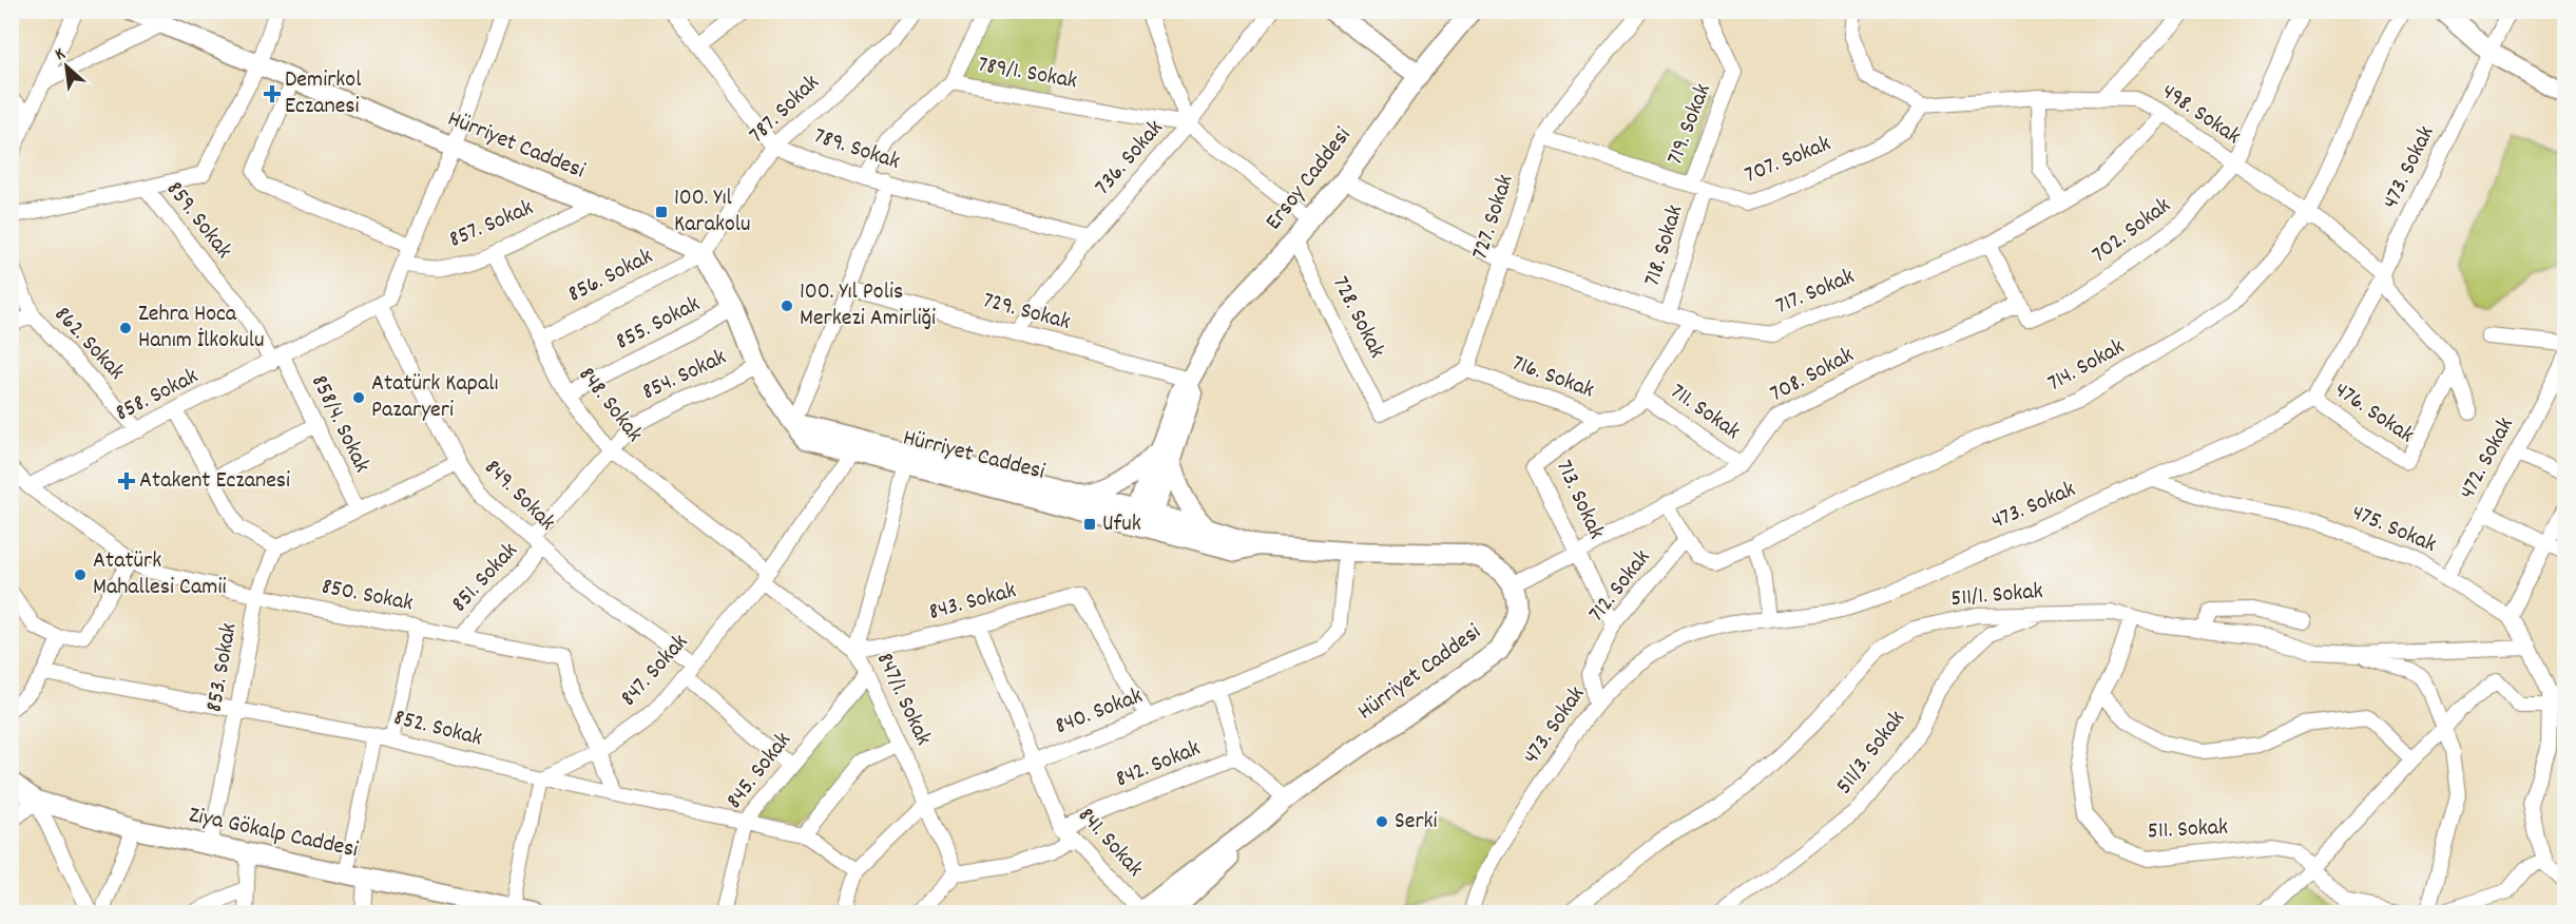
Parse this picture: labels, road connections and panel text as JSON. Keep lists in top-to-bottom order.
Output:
{
  "streets": {
    "main road": ["Hürriyet Caddesi", "Ersoy Caddesi", "Ziya Gökalp Caddesi"],
    "street": [
      "789/1. Sokak",
      "787. Sokak",
      "498. Sokak",
      "719. Sokak",
      "789. Sokak",
      "736. Sokak",
      "707. Sokak",
      "473. Sokak",
      "727. Sokak",
      "859. Sokak",
      "857. Sokak",
      "702. Sokak",
      "718. Sokak",
      "856. Sokak",
      "717. Sokak",
      "729. Sokak",
      "728. Sokak",
      "855. Sokak",
      "862. Sokak",
      "714. Sokak",
      "854. Sokak",
      "708. Sokak",
      "716. Sokak",
      "858. Sokak",
      "848. Sokak",
      "711. Sokak",
      "476. Sokak",
      "858/4. Sokak",
      "472. Sokak",
      "849. Sokak",
      "713. Sokak",
      "475. Sokak",
      "851. Sokak",
      "712. Sokak",
      "850. Sokak",
      "511/1. Sokak",
      "843. Sokak",
      "853. Sokak",
      "847. Sokak",
      "847/1. Sokak",
      "840. Sokak",
      "852. Sokak",
      "511/3. Sokak",
      "842. Sokak",
      "845. Sokak",
      "511. Sokak",
      "841. Sokak"
    ]
  },
  "crossings": [
    ["789/1. Sokak", "789. Sokak"],
    ["789/1. Sokak", "736. Sokak"],
    ["787. Sokak", "Hürriyet Caddesi"],
    ["787. Sokak", "789. Sokak"],
    ["787. Sokak", "856. Sokak"],
    ["498. Sokak", "707. Sokak"],
    ["498. Sokak", "473. Sokak"],
    ["498. Sokak", "702. Sokak"],
    ["498. Sokak", "717. Sokak"],
    ["498. Sokak", "714. Sokak"],
    ["498. Sokak", "476. Sokak"],
    ["719. Sokak", "707. Sokak"],
    ["719. Sokak", "718. Sokak"],
    ["Hürriyet Caddesi", "Ersoy Caddesi"],
    ["Hürriyet Caddesi", "857. Sokak"],
    ["Hürriyet Caddesi", "856. Sokak"],
    ["Hürriyet Caddesi", "855. Sokak"],
    ["Hürriyet Caddesi", "854. Sokak"],
    ["Hürriyet Caddesi", "708. Sokak"],
    ["Hürriyet Caddesi", "847. Sokak"],
    ["Hürriyet Caddesi", "847/1. Sokak"],
    ["Hürriyet Caddesi", "840. Sokak"],
    ["789. Sokak", "736. Sokak"],
    ["736. Sokak", "729. Sokak"],
    ["707. Sokak", "727. Sokak"],
    ["707. Sokak", "718. Sokak"],
    ["473. Sokak", "476. Sokak"],
    ["473. Sokak", "475. Sokak"],
    ["473. Sokak", "712. Sokak"],
    ["Ersoy Caddesi", "717. Sokak"],
    ["Ersoy Caddesi", "729. Sokak"],
    ["Ersoy Caddesi", "728. Sokak"],
    ["727. Sokak", "717. Sokak"],
    ["727. Sokak", "728. Sokak"],
    ["727. Sokak", "716. Sokak"],
    ["859. Sokak", "858. Sokak"],
    ["859. Sokak", "858/4. Sokak"],
    ["857. Sokak", "858. Sokak"],
    ["857. Sokak", "848. Sokak"],
    ["702. Sokak", "708. Sokak"],
    ["718. Sokak", "717. Sokak"],
    ["856. Sokak", "848. Sokak"],
    ["717. Sokak", "716. Sokak"],
    ["728. Sokak", "716. Sokak"],
    ["855. Sokak", "848. Sokak"],
    ["862. Sokak", "858. Sokak"],
    ["714. Sokak", "708. Sokak"],
    ["714. Sokak", "712. Sokak"],
    ["854. Sokak", "848. Sokak"],
    ["854. Sokak", "849. Sokak"],
    ["854. Sokak", "851. Sokak"],
    ["708. Sokak", "711. Sokak"],
    ["708. Sokak", "713. Sokak"],
    ["716. Sokak", "711. Sokak"],
    ["716. Sokak", "713. Sokak"],
    ["858. Sokak", "858/4. Sokak"],
    ["858. Sokak", "849. Sokak"],
    ["848. Sokak", "847. Sokak"],
    ["472. Sokak", "475. Sokak"],
    ["849. Sokak", "851. Sokak"],
    ["849. Sokak", "847. Sokak"],
    ["849. Sokak", "845. Sokak"],
    ["713. Sokak", "712. Sokak"],
    ["475. Sokak", "511/1. Sokak"],
    ["851. Sokak", "850. Sokak"],
    ["850. Sokak", "853. Sokak"],
    ["850. Sokak", "847. Sokak"],
    ["850. Sokak", "852. Sokak"],
    ["511/1. Sokak", "511/3. Sokak"],
    ["511/1. Sokak", "511. Sokak"],
    ["843. Sokak", "847/1. Sokak"],
    ["843. Sokak", "840. Sokak"],
    ["843. Sokak", "841. Sokak"],
    ["853. Sokak", "852. Sokak"],
    ["853. Sokak", "Ziya Gökalp Caddesi"],
    ["847. Sokak", "852. Sokak"],
    ["847/1. Sokak", "840. Sokak"],
    ["847/1. Sokak", "845. Sokak"],
    ["840. Sokak", "852. Sokak"],
    ["840. Sokak", "841. Sokak"],
    ["852. Sokak", "845. Sokak"],
    ["842. Sokak", "841. Sokak"]
  ],
  "places": {
    "health": ["Demirkol Eczanesi", "Atakent Eczanesi"],
    "transit": ["100. Yıl Karakolu", "Ufuk"],
    "other": [
      "100. Yıl Polis Merkezi Amirliği",
      "Zehra Hoca Hanım İlkokulu",
      "Atatürk Kapalı Pazaryeri",
      "Atatürk Mahallesi Camii",
      "Serki"
    ]
  },
  "north": "top left"
}
